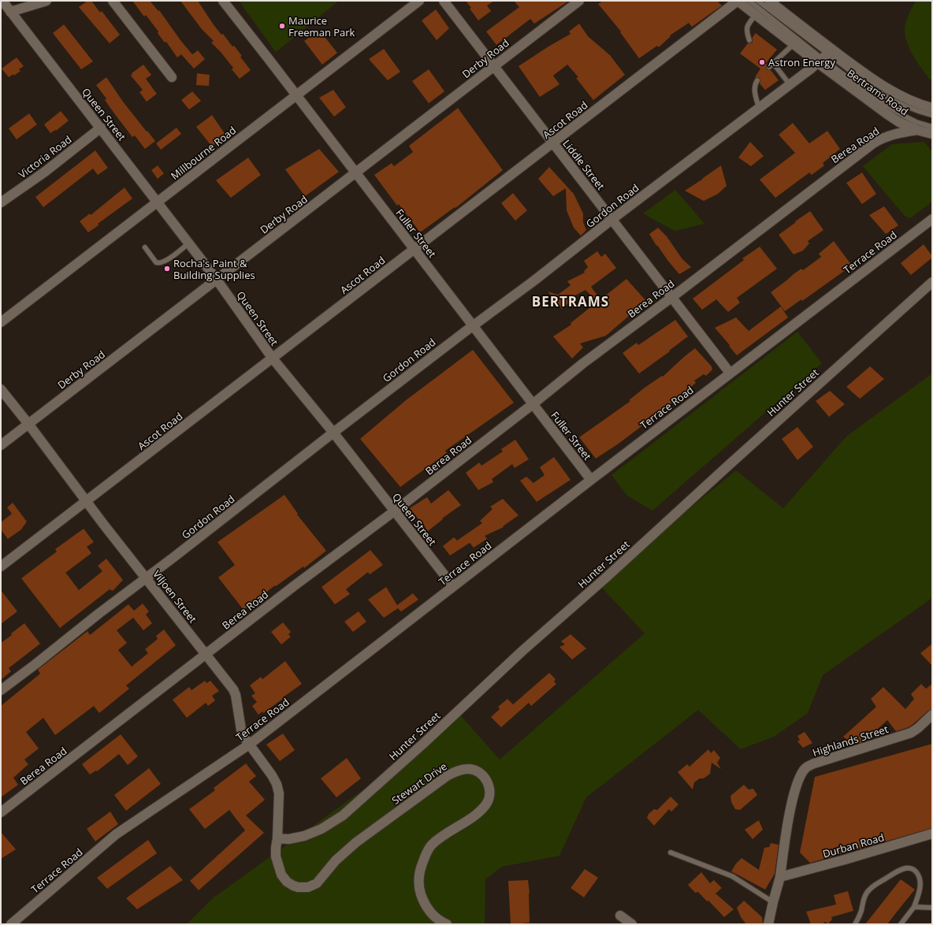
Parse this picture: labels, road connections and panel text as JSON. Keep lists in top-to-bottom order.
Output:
{
  "streets": {
    "street": [
      "Derby Road",
      "Bertrams Road",
      "Queen Street",
      "Ascot Road",
      "Berea Road",
      "Millbourne Road",
      "Victoria Road",
      "Liddle Street",
      "Gordon Road",
      "Fuller Street",
      "Terrace Road",
      "Hunter Street",
      "Viljoen Street",
      "Highlands Street",
      "Stewart Drive",
      "Durban Road"
    ]
  },
  "crossings": [
    ["Derby Road", "Queen Street"],
    ["Derby Road", "Liddle Street"],
    ["Derby Road", "Fuller Street"],
    ["Derby Road", "Viljoen Street"],
    ["Bertrams Road", "Ascot Road"],
    ["Bertrams Road", "Berea Road"],
    ["Bertrams Road", "Gordon Road"],
    ["Queen Street", "Ascot Road"],
    ["Queen Street", "Berea Road"],
    ["Queen Street", "Millbourne Road"],
    ["Queen Street", "Victoria Road"],
    ["Queen Street", "Gordon Road"],
    ["Queen Street", "Terrace Road"],
    ["Ascot Road", "Liddle Street"],
    ["Ascot Road", "Fuller Street"],
    ["Ascot Road", "Viljoen Street"],
    ["Berea Road", "Liddle Street"],
    ["Berea Road", "Fuller Street"],
    ["Berea Road", "Viljoen Street"],
    ["Millbourne Road", "Fuller Street"],
    ["Liddle Street", "Gordon Road"],
    ["Liddle Street", "Terrace Road"],
    ["Gordon Road", "Fuller Street"],
    ["Gordon Road", "Viljoen Street"],
    ["Fuller Street", "Terrace Road"],
    ["Terrace Road", "Viljoen Street"],
    ["Hunter Street", "Viljoen Street"],
    ["Hunter Street", "Stewart Drive"],
    ["Viljoen Street", "Stewart Drive"],
    ["Highlands Street", "Durban Road"]
  ],
  "districts": ["BERTRAMS"],
  "places": ["Maurice Freeman Park", "Astron Energy", "Rocha's Paint & Building Supplies"]
}
